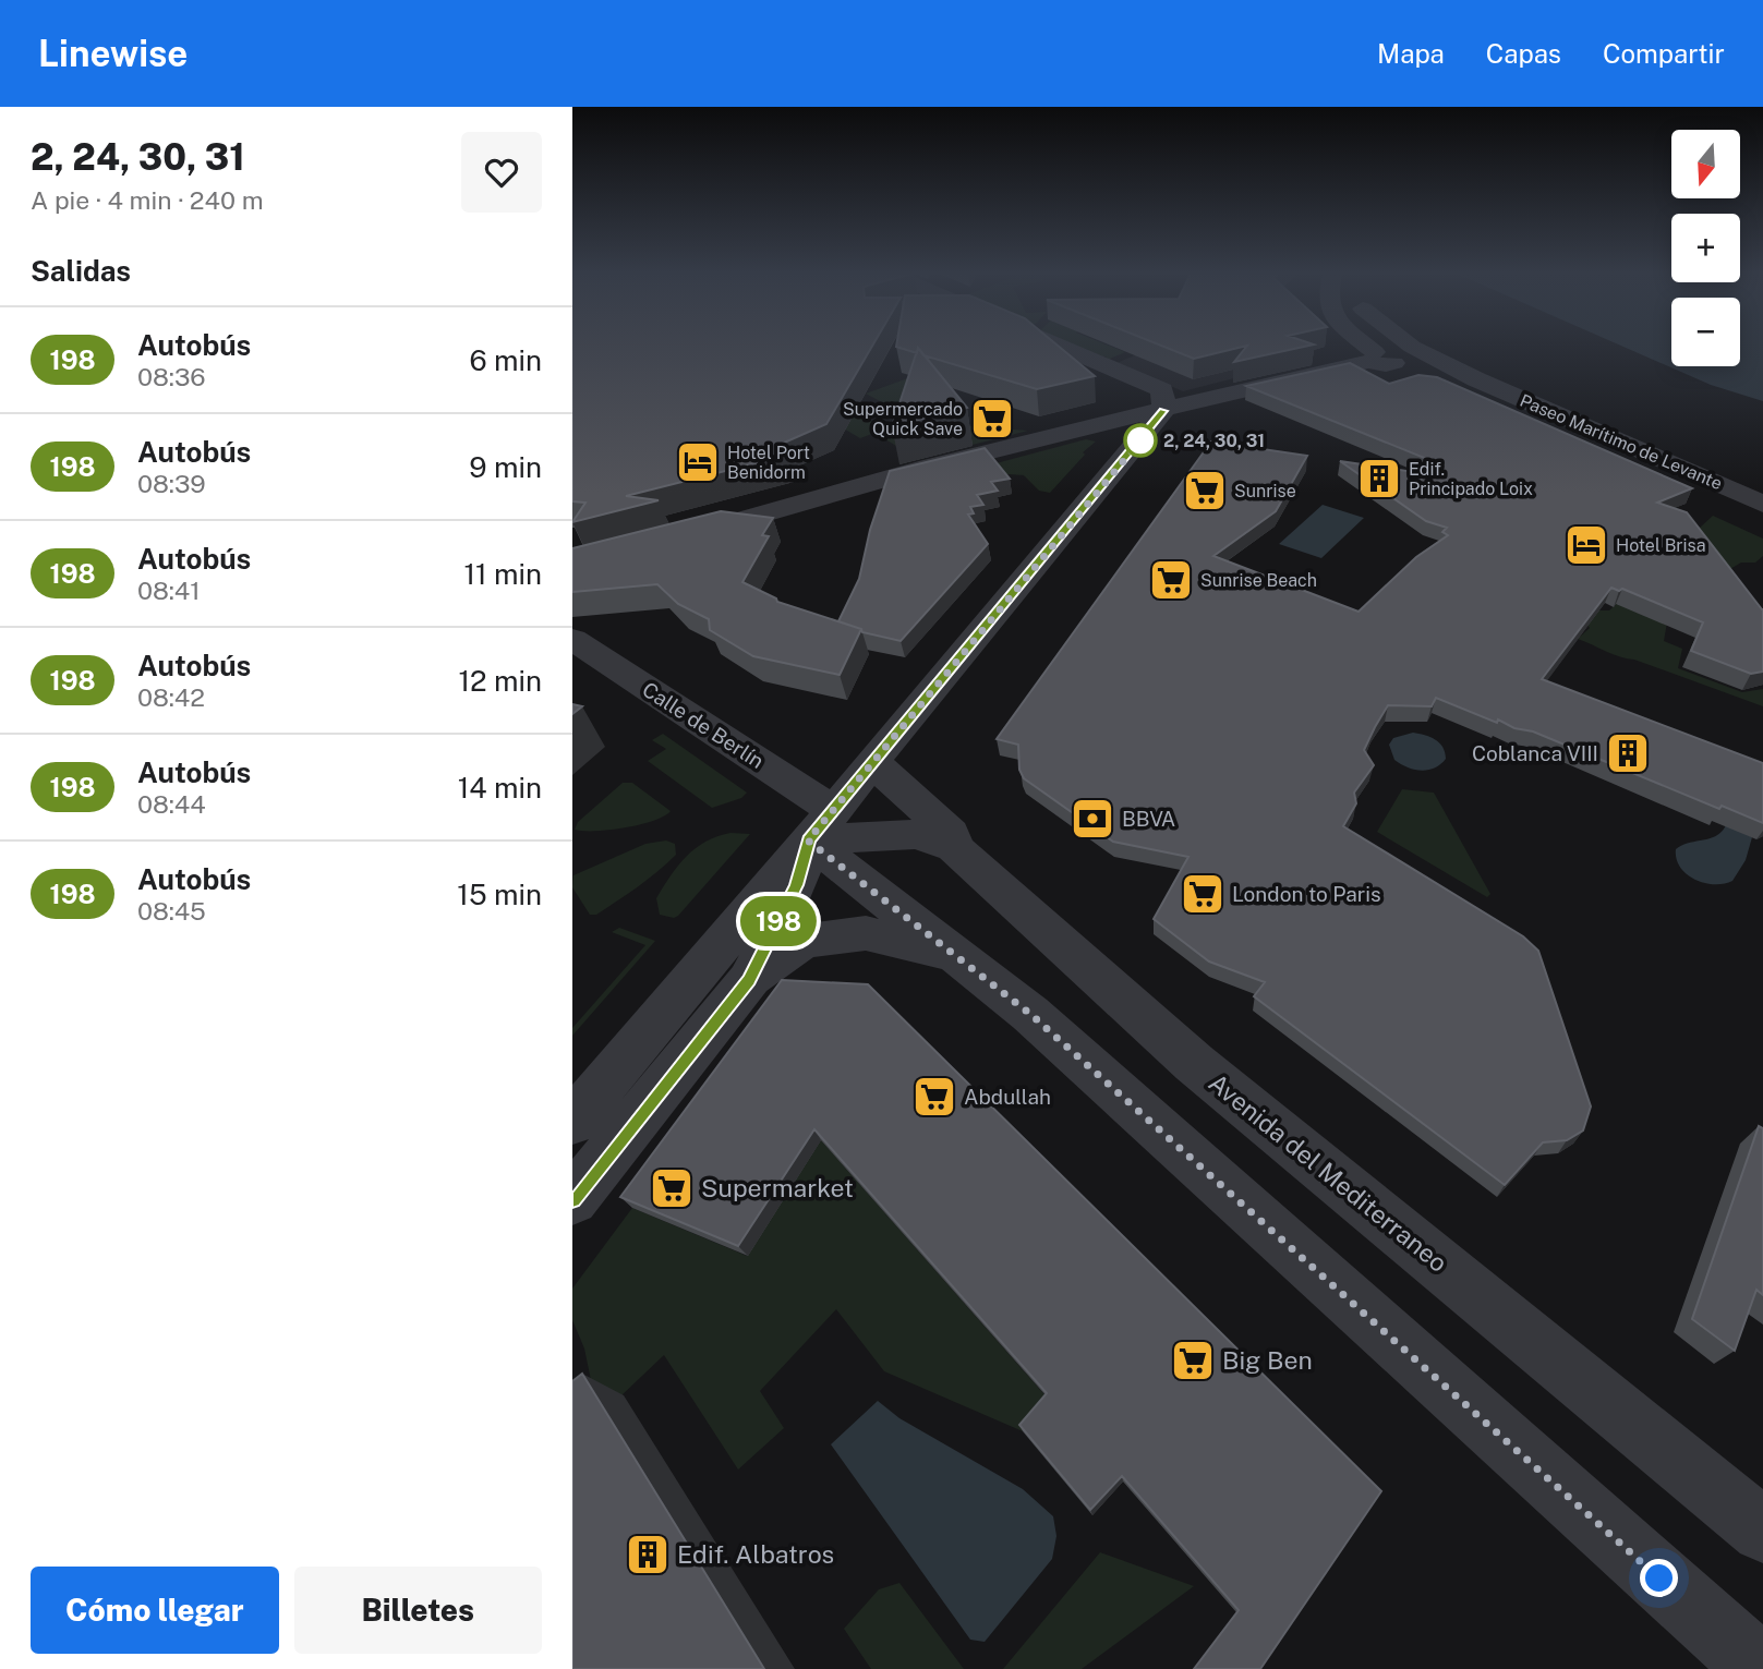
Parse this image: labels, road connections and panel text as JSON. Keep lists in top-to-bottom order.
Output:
{
  "streets": {
    "street": ["Paseo Marítimo de Levante", "Calle de Berlín", "Avenida del Mediterraneo"]
  },
  "crossings": [
    ["Calle de Berlín", "Avenida del Mediterraneo"]
  ],
  "places": {
    "supermarket": [
      "Supermercado Quick Save",
      "Sunrise",
      "Sunrise Beach",
      "London to Paris",
      "Abdullah",
      "Supermarket",
      "Big Ben"
    ],
    "other": ["2, 24, 30, 31"],
    "hotel": ["Hotel Port Benidorm", "Hotel Brisa"],
    "building": ["Edif. Principado Loix", "Coblanca VIII", "Edif. Albatros"],
    "bank": ["BBVA"]
  },
  "lines": ["bus line 198"],
  "north": "bottom",
  "page": {
    "header": "Linewise",
    "nav": ["Mapa", "Capas", "Compartir"],
    "heading": [
      ["2, 24, 30, 31", "A pie · 4 min · 240 m"],
      "Salidas"
    ],
    "on_map": "198",
    "map_buttons": ["+", "−"],
    "list": [
      {
        "mark": "198",
        "name": "Autobús",
        "note": "08:36",
        "value": "6 min"
      },
      {
        "mark": "198",
        "name": "Autobús",
        "note": "08:39",
        "value": "9 min"
      },
      {
        "mark": "198",
        "name": "Autobús",
        "note": "08:41",
        "value": "11 min"
      },
      {
        "mark": "198",
        "name": "Autobús",
        "note": "08:42",
        "value": "12 min"
      },
      {
        "mark": "198",
        "name": "Autobús",
        "note": "08:44",
        "value": "14 min"
      },
      {
        "mark": "198",
        "name": "Autobús",
        "note": "08:45",
        "value": "15 min"
      }
    ],
    "buttons": ["Cómo llegar", "Billetes"]
  }
}
